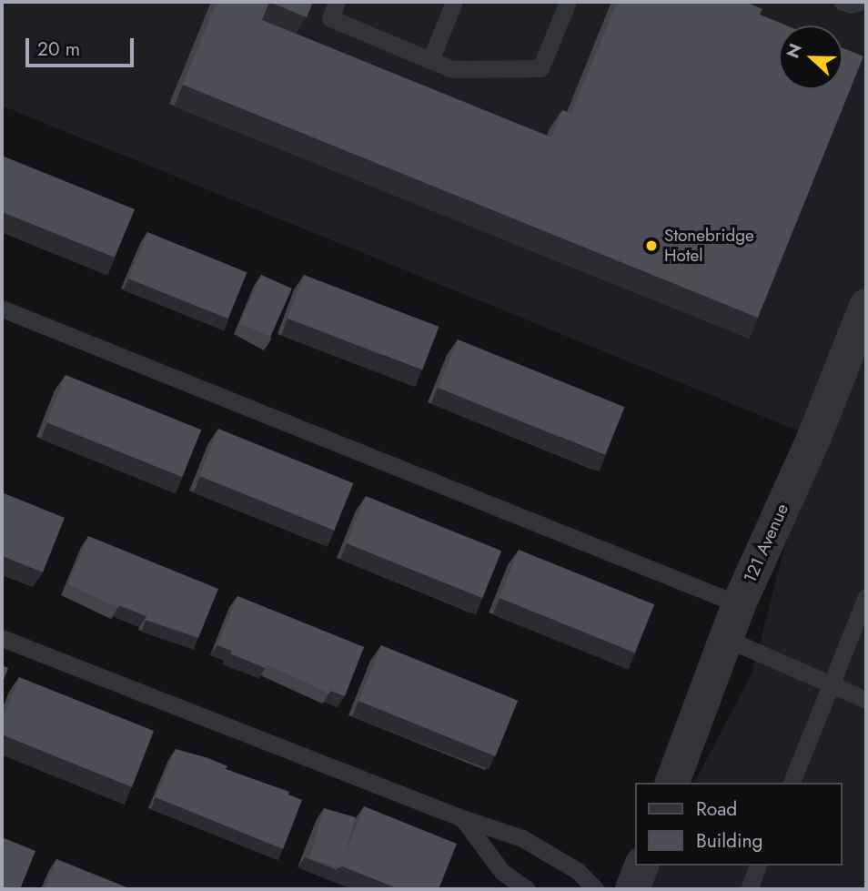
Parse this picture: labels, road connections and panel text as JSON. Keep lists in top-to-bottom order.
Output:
{
  "streets": {
    "street": ["121 Avenue"]
  },
  "places": ["Stonebridge Hotel"],
  "legend": ["Road", "Building"],
  "scale_bar": "20 m",
  "north": "left"
}
